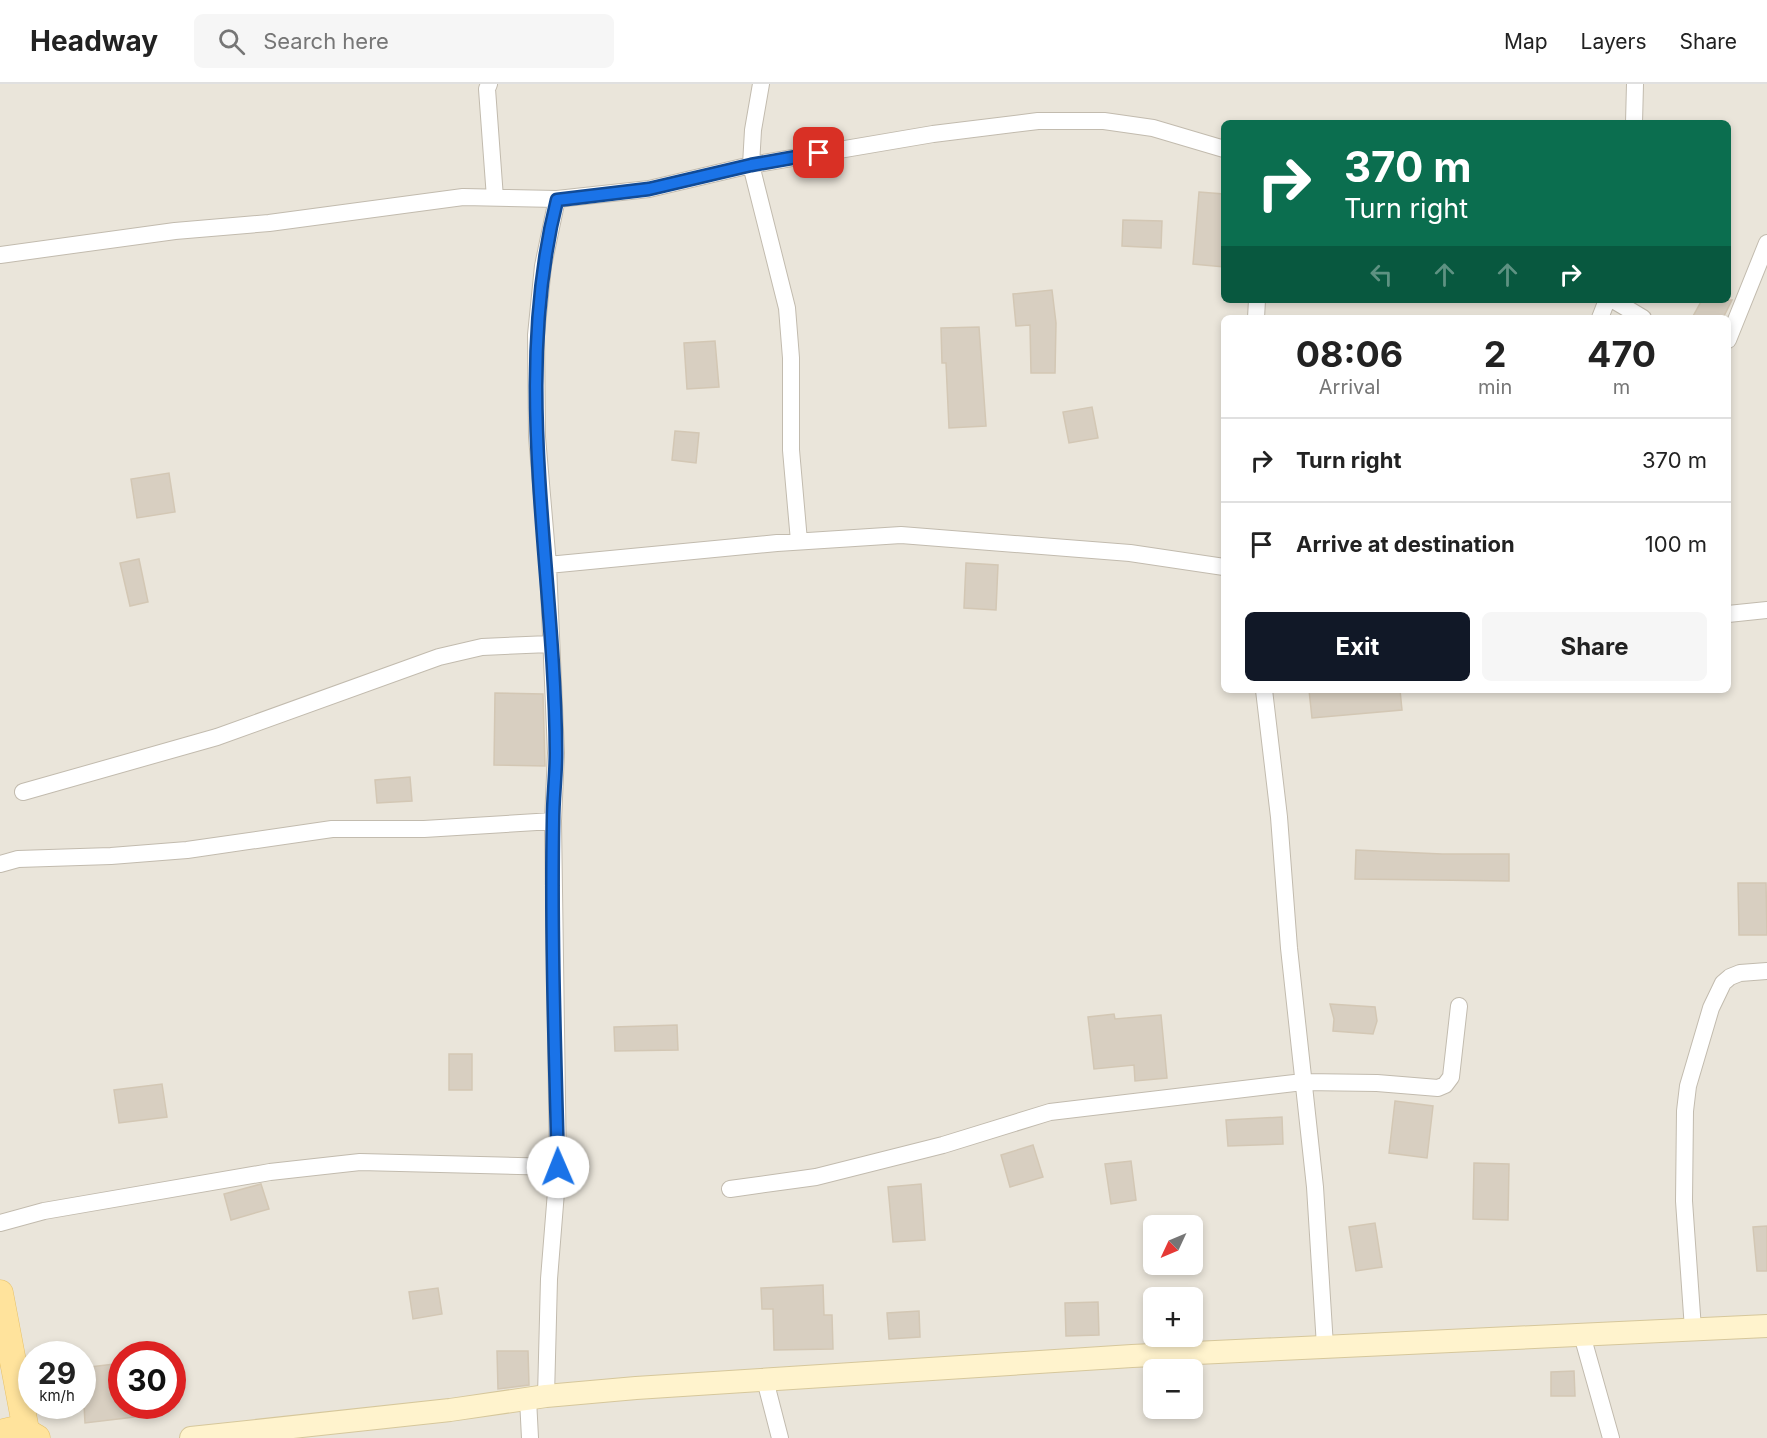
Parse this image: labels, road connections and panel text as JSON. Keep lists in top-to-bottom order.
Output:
{
  "north": "bottom left",
  "page": {
    "header": "Headway",
    "search": "Search here",
    "nav": ["Map", "Layers", "Share"],
    "turn": ["370 m", "Turn right"],
    "eta": [
      "08:06",
      "Arrival",
      "2",
      "min",
      "470",
      "m"
    ],
    "list": [
      {
        "name": "Turn right",
        "value": "370 m"
      },
      {
        "name": "Arrive at destination",
        "value": "100 m"
      }
    ],
    "buttons": ["Exit", "Share"],
    "map_buttons": ["+", "−"],
    "speed": "29 km/h",
    "limit": "30"
  }
}
